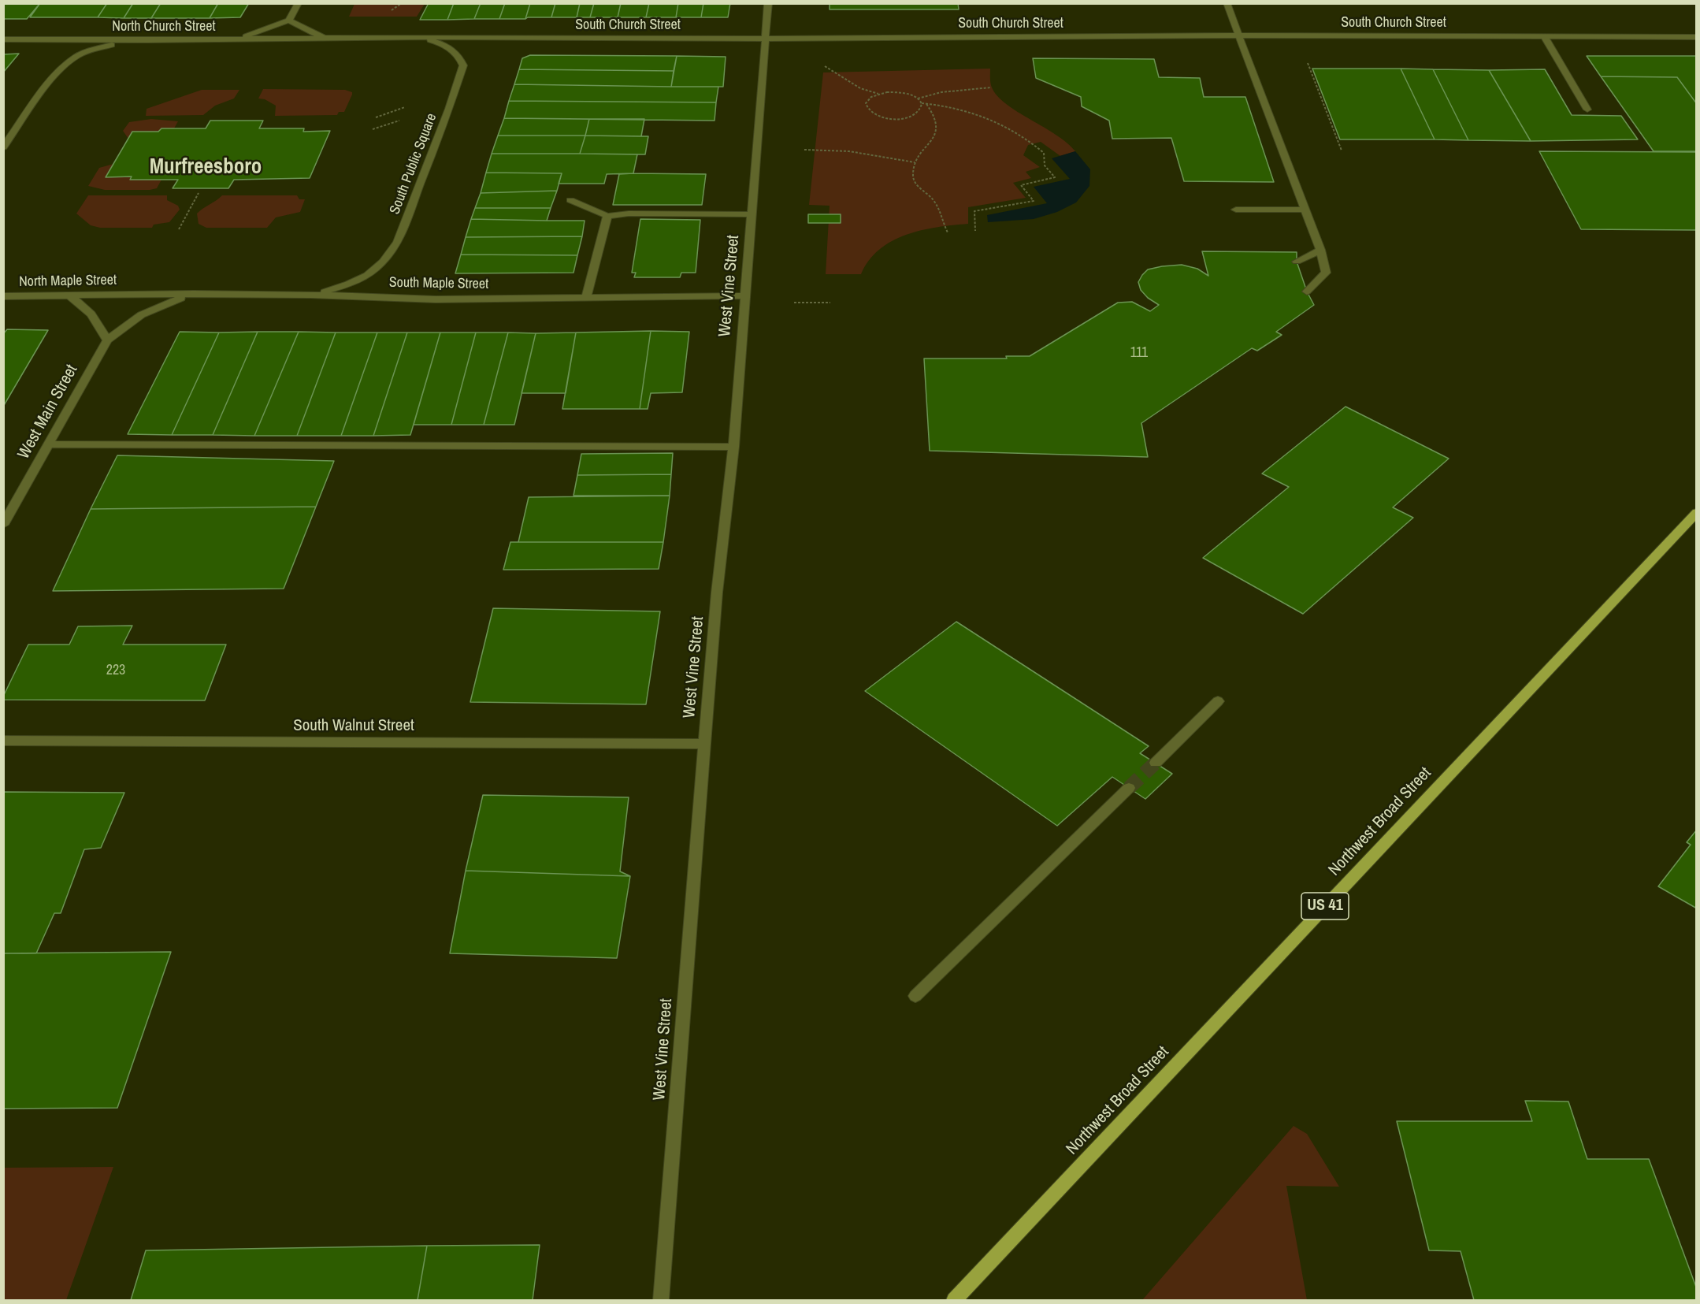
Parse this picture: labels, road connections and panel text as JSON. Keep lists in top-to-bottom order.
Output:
{
  "streets": {
    "main road": ["Northwest Broad Street", "US 41"],
    "street": [
      "South Church Street",
      "North Church Street",
      "South Public Square",
      "North Maple Street",
      "South Maple Street",
      "West Vine Street",
      "West Main Street",
      "South Walnut Street"
    ]
  },
  "crossings": [
    ["South Church Street", "North Church Street"],
    ["South Church Street", "South Public Square"],
    ["South Church Street", "West Vine Street"],
    ["South Public Square", "South Maple Street"],
    ["North Maple Street", "South Maple Street"],
    ["South Maple Street", "West Vine Street"],
    ["South Maple Street", "West Main Street"],
    ["West Vine Street", "South Walnut Street"]
  ],
  "districts": ["Murfreesboro"],
  "house_numbers": ["111", "223"]
}
